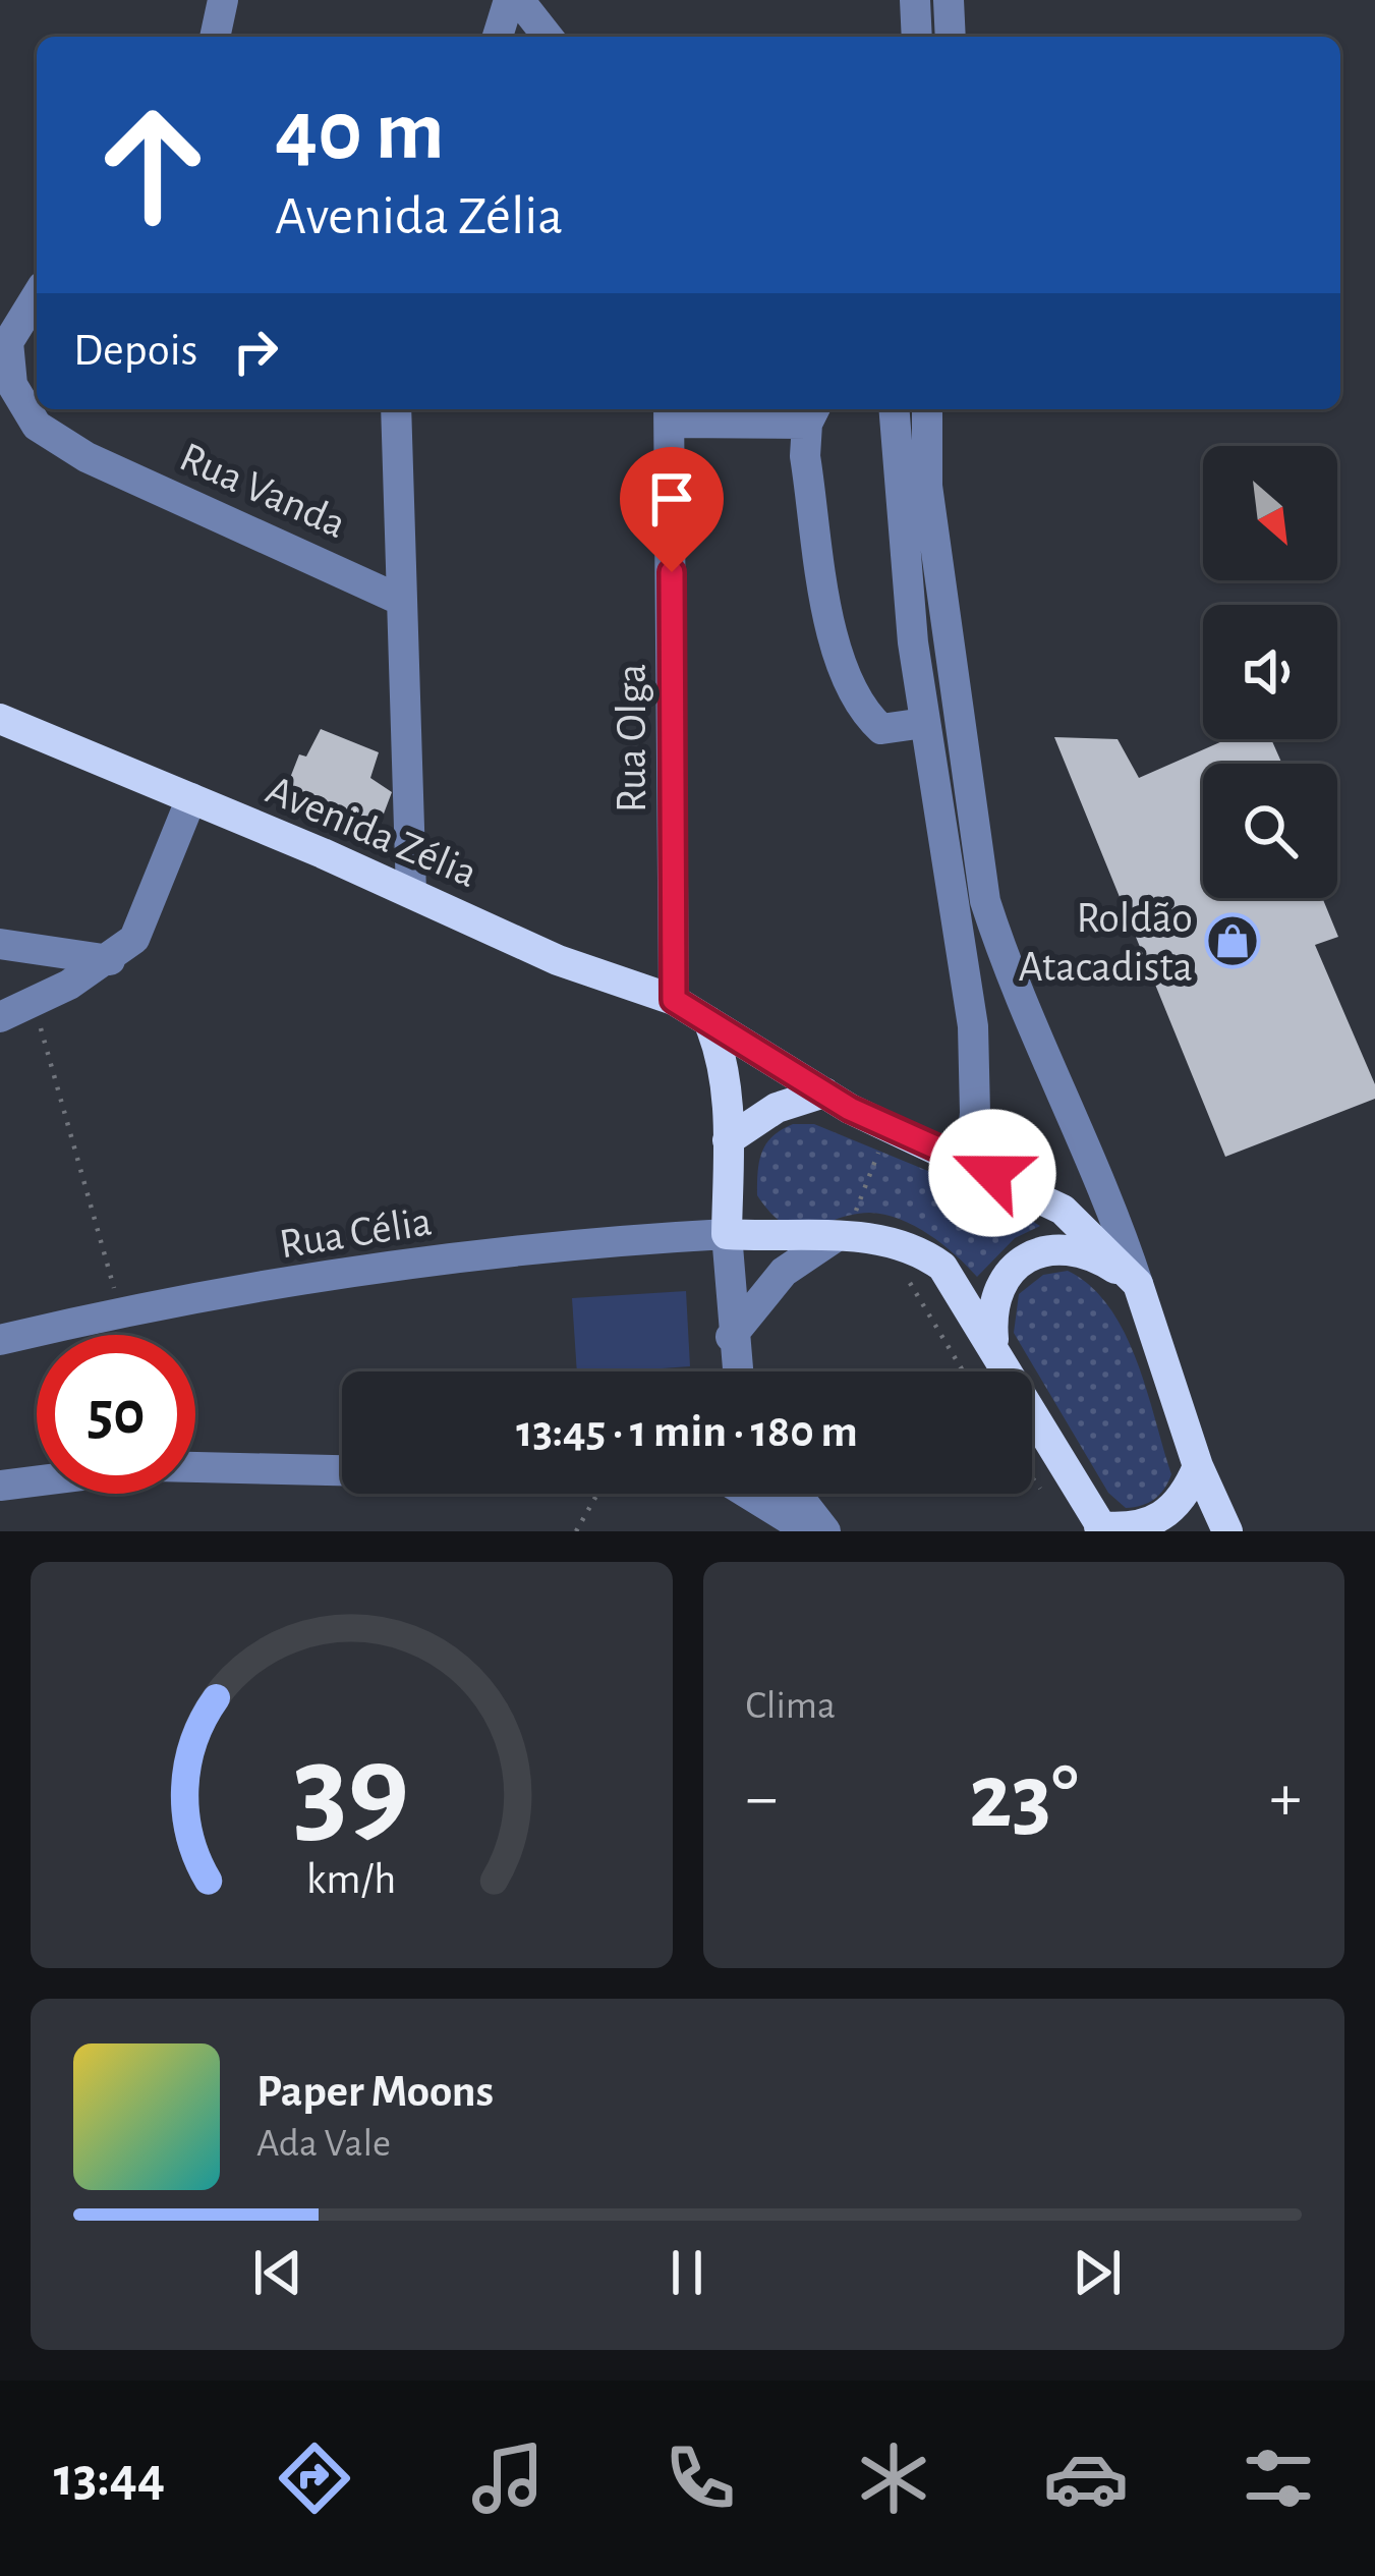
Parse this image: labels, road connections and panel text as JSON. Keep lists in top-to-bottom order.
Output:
{
  "streets": {
    "main road": ["Avenida Zélia"],
    "street": ["Rua Vanda", "Rua Olga", "Rua Célia"]
  },
  "crossings": [
    ["Rua Olga", "Avenida Zélia"],
    ["Avenida Zélia", "Rua Célia"]
  ],
  "places": {
    "shop": ["Roldão Atacadista"]
  },
  "north": "bottom right",
  "page": {
    "turn": ["40 m", "Avenida Zélia"],
    "then": "Depois",
    "limit": "50",
    "trip": "13:45 · 1 min · 180 m",
    "tile": "Clima",
    "heat": ["−", "23°", "+"],
    "song": ["Paper Moons", "Ada Vale"],
    "tabs": "13:44",
    "gauge": ["39", "km/h"]
  }
}
